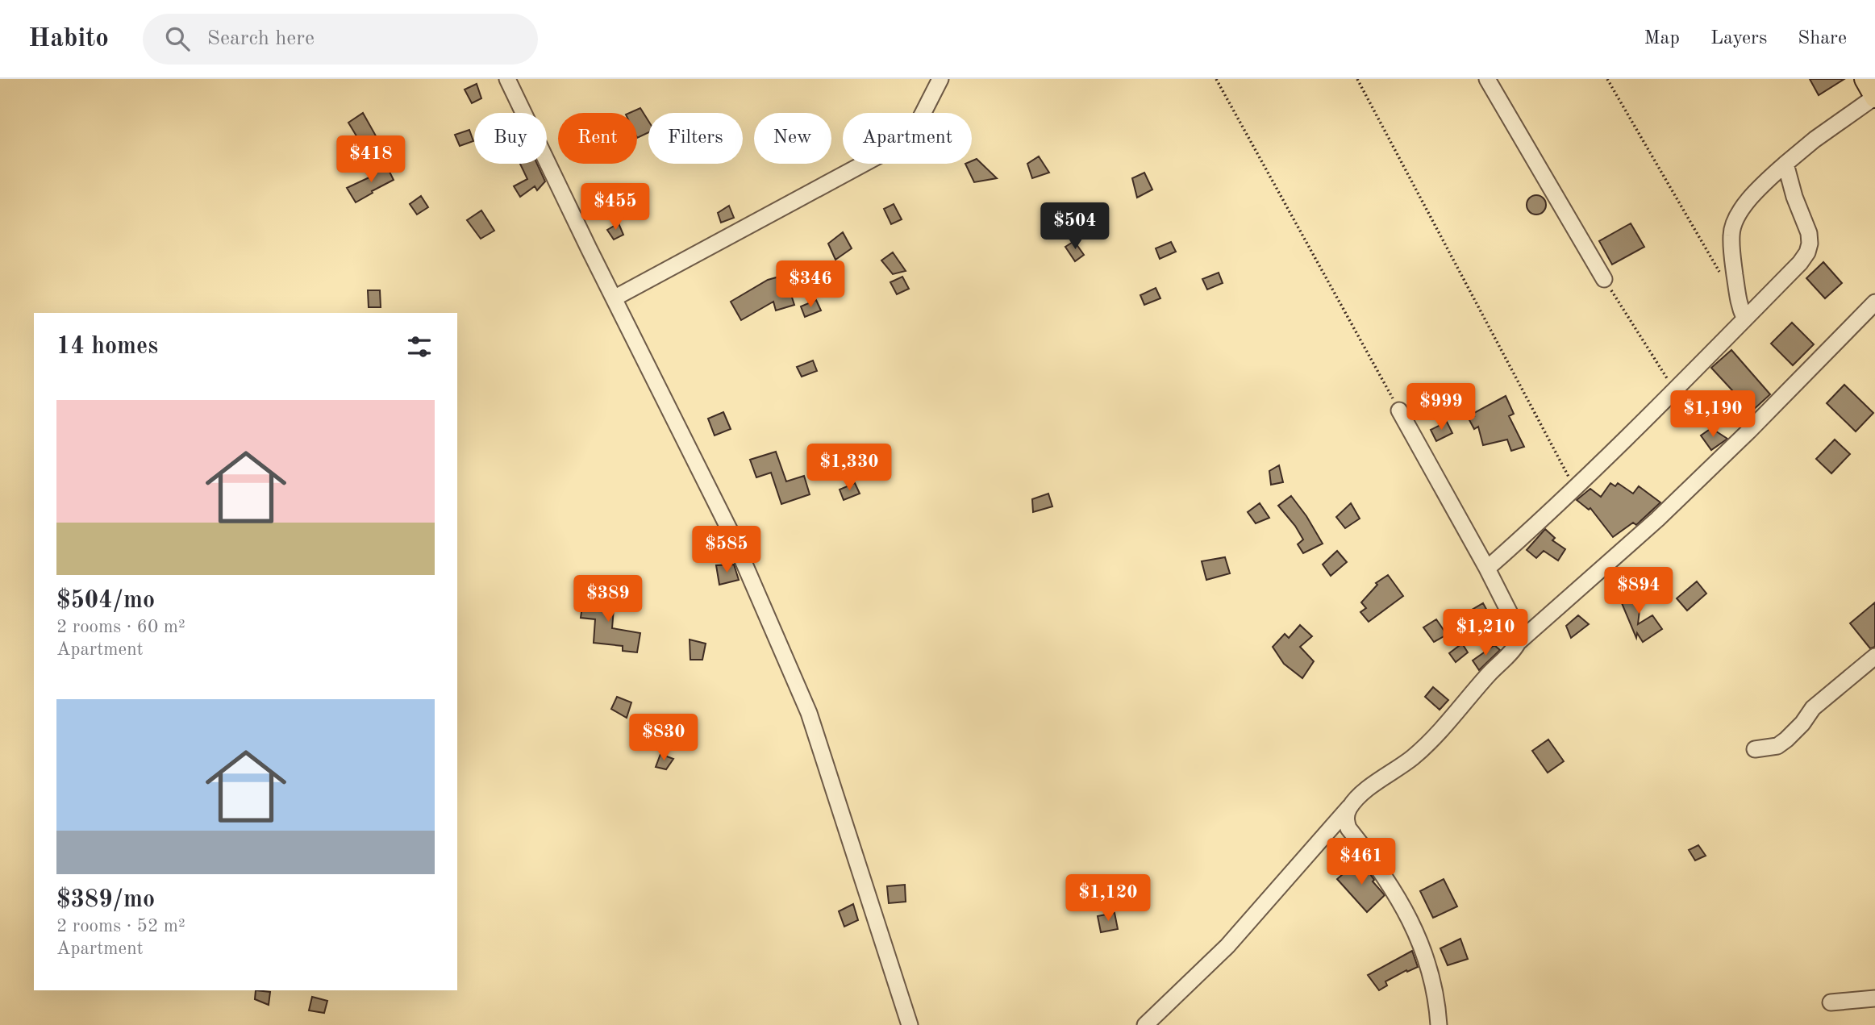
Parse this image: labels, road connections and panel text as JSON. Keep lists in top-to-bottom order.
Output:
{
  "page": {
    "header": "Habito",
    "search": "Search here",
    "nav": ["Map", "Layers", "Share"],
    "chip": [
      "Buy",
      "Rent",
      "Filters",
      "New",
      "Apartment"
    ],
    "price": [
      "$418",
      "$455",
      "$504",
      "$346",
      "$999",
      "$1,190",
      "$1,330",
      "$585",
      "$894",
      "$389",
      "$1,210",
      "$830",
      "$461",
      "$1,120"
    ],
    "heading": "14 homes",
    "list": [
      {
        "name": "$504/mo",
        "note": "2 rooms · 60 m² · Apartment"
      },
      {
        "name": "$389/mo",
        "note": "2 rooms · 52 m² · Apartment"
      }
    ]
  }
}
